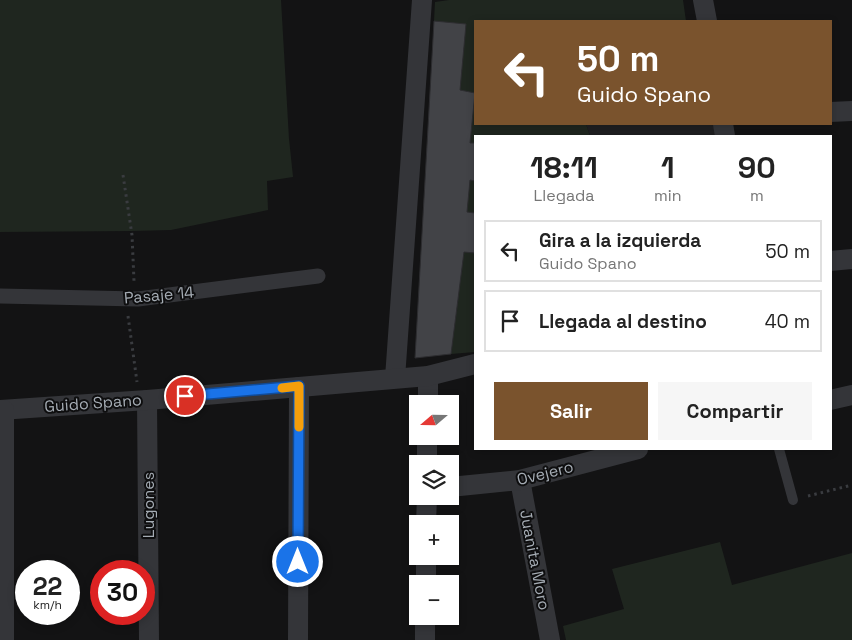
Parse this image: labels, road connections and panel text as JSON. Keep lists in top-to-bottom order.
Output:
{
  "streets": {
    "street": [
      "Pasaje 14",
      "Guido Spano",
      "Ovejero",
      "Lugones",
      "Juanita Moro"
    ]
  },
  "crossings": [
    ["Guido Spano", "Lugones"],
    ["Ovejero", "Juanita Moro"]
  ],
  "north": "left",
  "page": {
    "turn": ["50 m", "Guido Spano"],
    "eta": [
      "18:11",
      "Llegada",
      "1",
      "min",
      "90",
      "m"
    ],
    "list": [
      {
        "name": "Gira a la izquierda",
        "note": "Guido Spano",
        "value": "50 m"
      },
      {
        "name": "Llegada al destino",
        "value": "40 m"
      }
    ],
    "buttons": ["Salir", "Compartir"],
    "map_buttons": ["+", "−"],
    "speed": "22 km/h",
    "limit": "30"
  }
}
